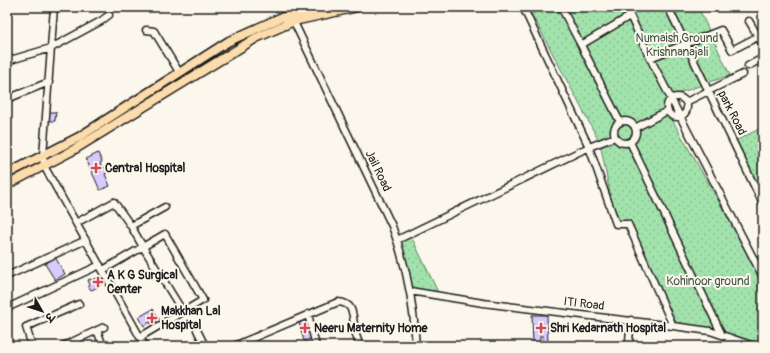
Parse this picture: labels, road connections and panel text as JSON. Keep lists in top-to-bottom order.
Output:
{
  "streets": {
    "street": ["park Road", "Jail Road", "ITI Road"]
  },
  "crossings": [
    ["Jail Road", "ITI Road"]
  ],
  "parks": ["Numaish Ground Krishnanajali", "Kohinoor ground"],
  "places": {
    "health": [
      "Central Hospital",
      "A K G Surgical Center",
      "Makkhan Lal Hospital",
      "Neeru Maternity Home",
      "Shri Kedarnath Hospital"
    ]
  },
  "north": "bottom right"
}
